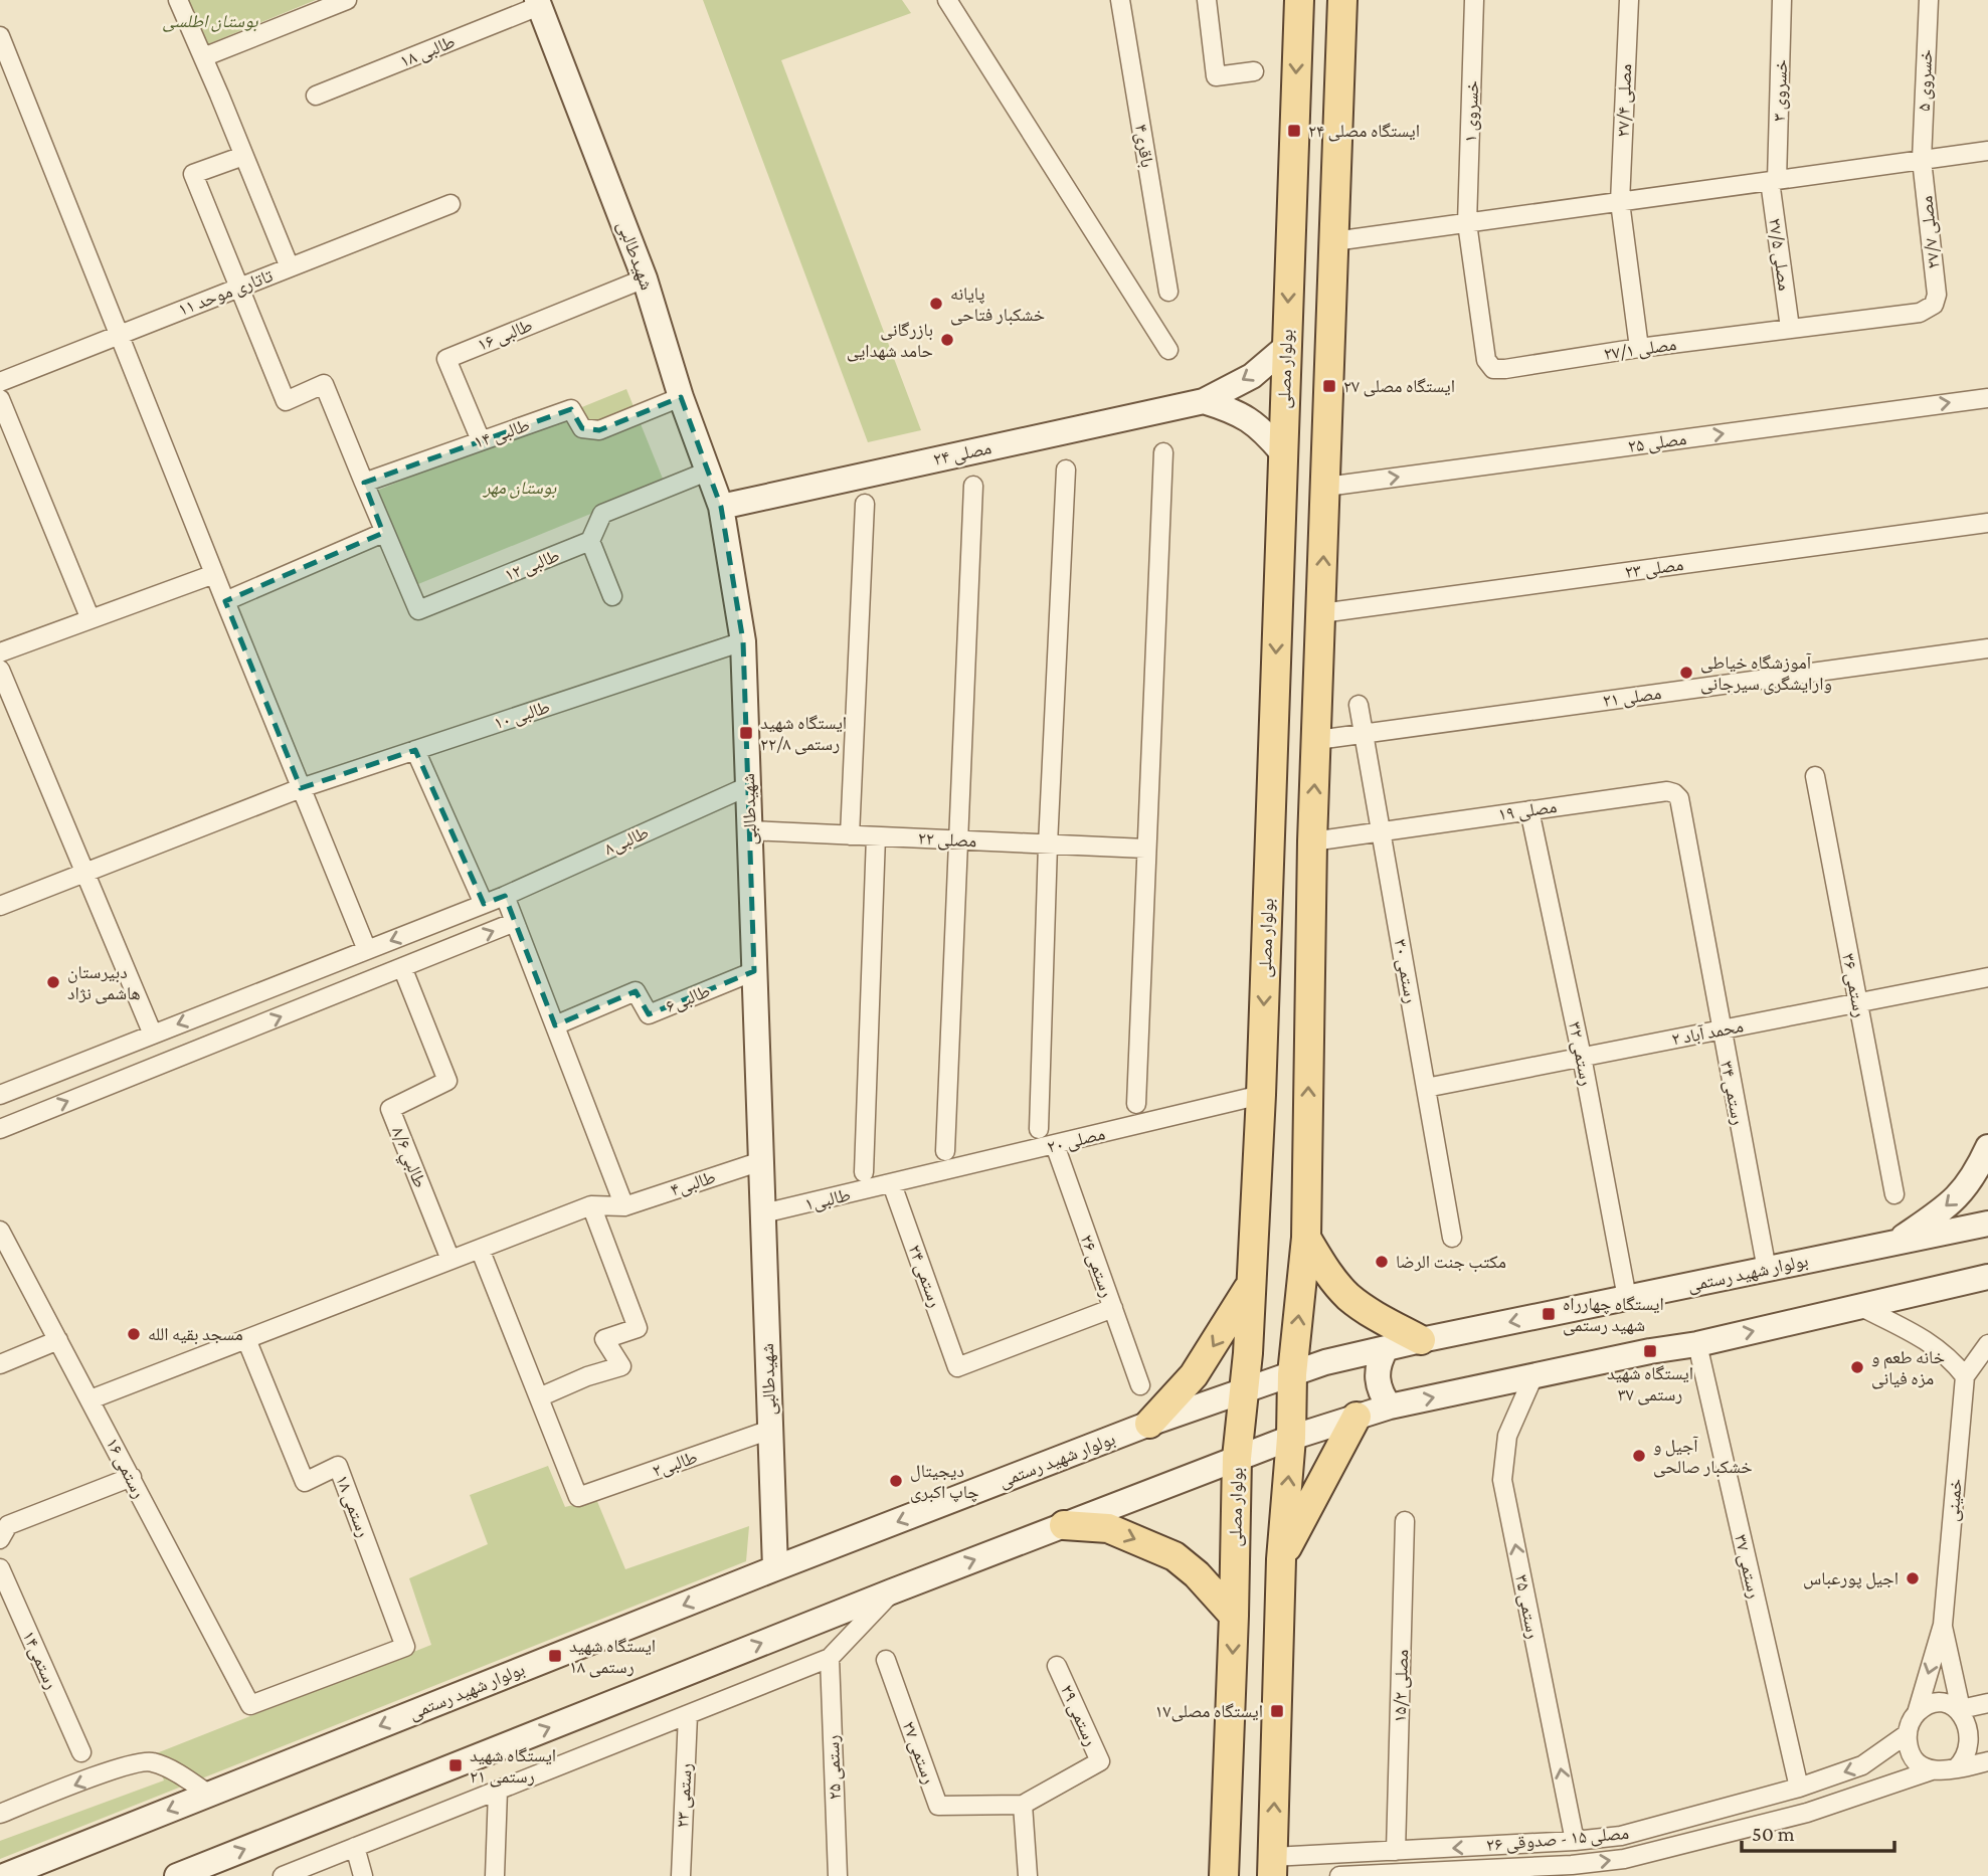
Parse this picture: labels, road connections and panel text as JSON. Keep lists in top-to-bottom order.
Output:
{
  "streets": {
    "main road": [
      "شهیدطالبی",
      "بولوار مصلی",
      "مصلی ۲۴",
      "بولوار شهید رستمی"
    ],
    "street": [
      "طالبی ۱۸",
      "خسروی ۵",
      "خسروی ۳",
      "مصلی ۲۷/۴",
      "خسروی ۱",
      "باقری۴",
      "مصلی ۲۷/۷",
      "مصلی ۲۷/۵",
      "تاتاری موحد ۱۱",
      "طالبی ۱۶",
      "مصلی ۲۷/۱",
      "طالبی ۱۴",
      "مصلی ۲۵",
      "طالبی ۱۲",
      "مصلی ۲۳",
      "مصلی ۲۱",
      "طالبی ۱۰",
      "مصلی ۱۹",
      "مصلی ۲۲",
      "طالبی۸",
      "رستمی ۳۰",
      "رستمی ۳۶",
      "طالبی۶",
      "محمد آباد ۲",
      "رستمی ۳۲",
      "رستمی ۳۴",
      "مصلی ۲۰",
      "طالبي ۸/۶",
      "طالبی۴",
      "طالبی۱",
      "رستمی ۲۶",
      "رستمی ۲۴",
      "طالبی۲",
      "رستمی ۱۶",
      "خمینی",
      "رستمی ۱۸",
      "رستمی ۳۷",
      "رستمی ۳۵",
      "رستمی۱۴",
      "مصلی ۱۵/۲",
      "رستمی ۲۹",
      "رستمی ۲۷",
      "رستمی ۲۵",
      "رستمی ۲۳",
      "مصلی ۱۵ - صدوقی ۲۶"
    ]
  },
  "crossings": [
    ["طالبی ۱۸", "شهیدطالبی"],
    ["خسروی ۵", "مصلی ۲۷/۷"],
    ["خسروی ۳", "مصلی ۲۷/۵"],
    ["مصلی ۲۷/۴", "مصلی ۲۷/۱"],
    ["خسروی ۱", "مصلی ۲۷/۱"],
    ["مصلی ۲۷/۷", "مصلی ۲۷/۱"],
    ["مصلی ۲۷/۵", "مصلی ۲۷/۱"],
    ["شهیدطالبی", "طالبی ۱۶"],
    ["شهیدطالبی", "طالبی ۱۴"],
    ["شهیدطالبی", "مصلی ۲۴"],
    ["شهیدطالبی", "طالبی ۱۰"],
    ["شهیدطالبی", "مصلی ۲۲"],
    ["شهیدطالبی", "طالبی۸"],
    ["شهیدطالبی", "طالبی۶"],
    ["شهیدطالبی", "طالبی۴"],
    ["شهیدطالبی", "طالبی۱"],
    ["شهیدطالبی", "بولوار شهید رستمی"],
    ["شهیدطالبی", "طالبی۲"],
    ["طالبی ۱۶", "طالبی ۱۴"],
    ["بولوار مصلی", "مصلی ۲۴"],
    ["بولوار مصلی", "مصلی ۲۰"],
    ["بولوار مصلی", "بولوار شهید رستمی"],
    ["مصلی ۲۱", "رستمی ۳۰"],
    ["مصلی ۱۹", "رستمی ۳۰"],
    ["مصلی ۱۹", "رستمی ۳۲"],
    ["مصلی ۱۹", "رستمی ۳۴"],
    ["رستمی ۳۰", "محمد آباد ۲"],
    ["رستمی ۳۶", "محمد آباد ۲"],
    ["محمد آباد ۲", "رستمی ۳۲"],
    ["محمد آباد ۲", "رستمی ۳۴"],
    ["رستمی ۳۲", "بولوار شهید رستمی"],
    ["رستمی ۳۴", "بولوار شهید رستمی"],
    ["مصلی ۲۰", "طالبی۱"],
    ["مصلی ۲۰", "رستمی ۲۶"],
    ["مصلی ۲۰", "رستمی ۲۴"],
    ["طالبی۱", "رستمی ۲۴"],
    ["رستمی ۲۶", "رستمی ۲۴"],
    ["رستمی ۱۶", "رستمی ۱۸"],
    ["رستمی ۳۷", "مصلی ۱۵ - صدوقی ۲۶"],
    ["رستمی ۳۵", "مصلی ۱۵ - صدوقی ۲۶"],
    ["مصلی ۱۵/۲", "مصلی ۱۵ - صدوقی ۲۶"],
    ["رستمی ۲۹", "رستمی ۲۷"]
  ],
  "one_way": ["مصلی ۲۵", "رستمی ۳۵"],
  "parks": ["بوستان اطلسی", "بوستان مهر"],
  "places": {
    "transit": [
      "ایستگاه مصلی ۲۴",
      "ایستگاه مصلی ۲۷",
      "ایستگاه شهید رستمی ۲۲/۸",
      "ایستگاه چهارراه شهید رستمی",
      "ایستگاه شهید رستمی ۳۷",
      "ایستگاه شهید رستمی ۱۸",
      "ایستگاه مصلی۱۷",
      "ایستگاه شهید رستمی ۲۱"
    ],
    "other": [
      "پایانه خشکبار فتاحی",
      "بازرگانی حامد شهدایی",
      "آموزشگاه خیاطی وارایشگری سیرجانی",
      "دبیرستان هاشمی نژاد",
      "مكتب جنت الرضا",
      "مسجد بقیه الله",
      "خانه طعم و مزه فیانی",
      "آجیل و خشکبار صالحی",
      "دیجیتال چاپ اکبری",
      "اجیل پورعباس"
    ]
  },
  "scale_bar": "50 m"
}
